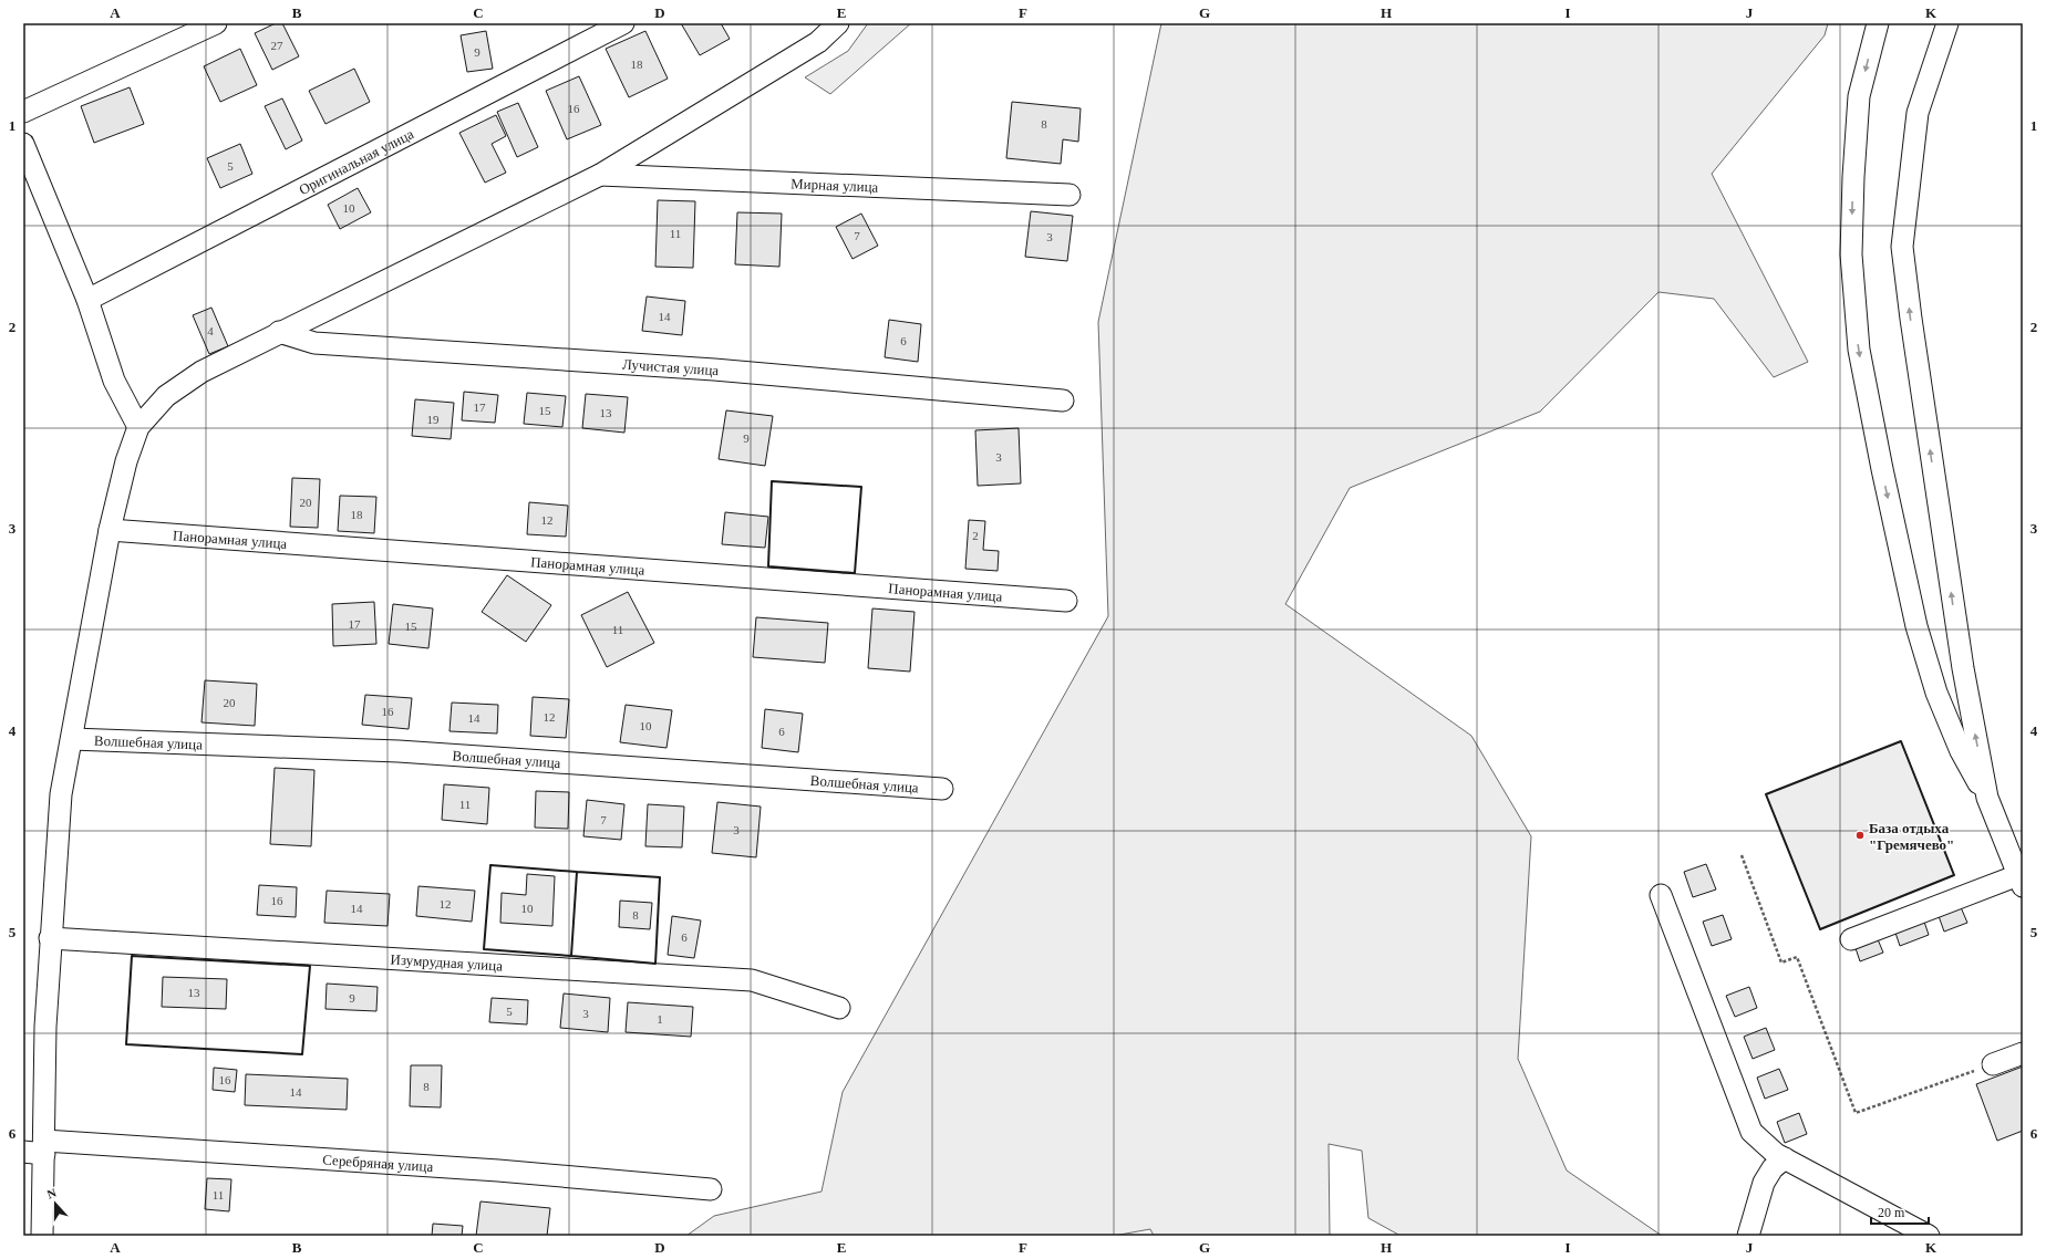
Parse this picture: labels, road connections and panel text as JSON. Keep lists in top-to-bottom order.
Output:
{
  "streets": {
    "street": [
      "Оригинальная улица",
      "Мирная улица",
      "Лучистая улица",
      "Панорамная улица",
      "Волшебная улица",
      "Изумрудная улица",
      "Серебряная улица"
    ]
  },
  "places": ["База отдыха \"Гремячево\""],
  "house_numbers": [
    "27",
    "9",
    "18",
    "16",
    "8",
    "5",
    "10",
    "11",
    "7",
    "3",
    "14",
    "4",
    "6",
    "17",
    "15",
    "13",
    "19",
    "9",
    "3",
    "20",
    "18",
    "12",
    "2",
    "17",
    "15",
    "11",
    "20",
    "16",
    "12",
    "14",
    "10",
    "6",
    "11",
    "7",
    "3",
    "16",
    "12",
    "14",
    "10",
    "8",
    "6",
    "13",
    "9",
    "5",
    "3",
    "1",
    "16",
    "8",
    "14",
    "11"
  ],
  "scale_bar": "20 m",
  "north": "top",
  "grid": {
    "columns": [
      "A",
      "B",
      "C",
      "D",
      "E",
      "F",
      "G",
      "H",
      "I",
      "J",
      "K"
    ],
    "rows": [
      "1",
      "2",
      "3",
      "4",
      "5",
      "6"
    ]
  }
}
